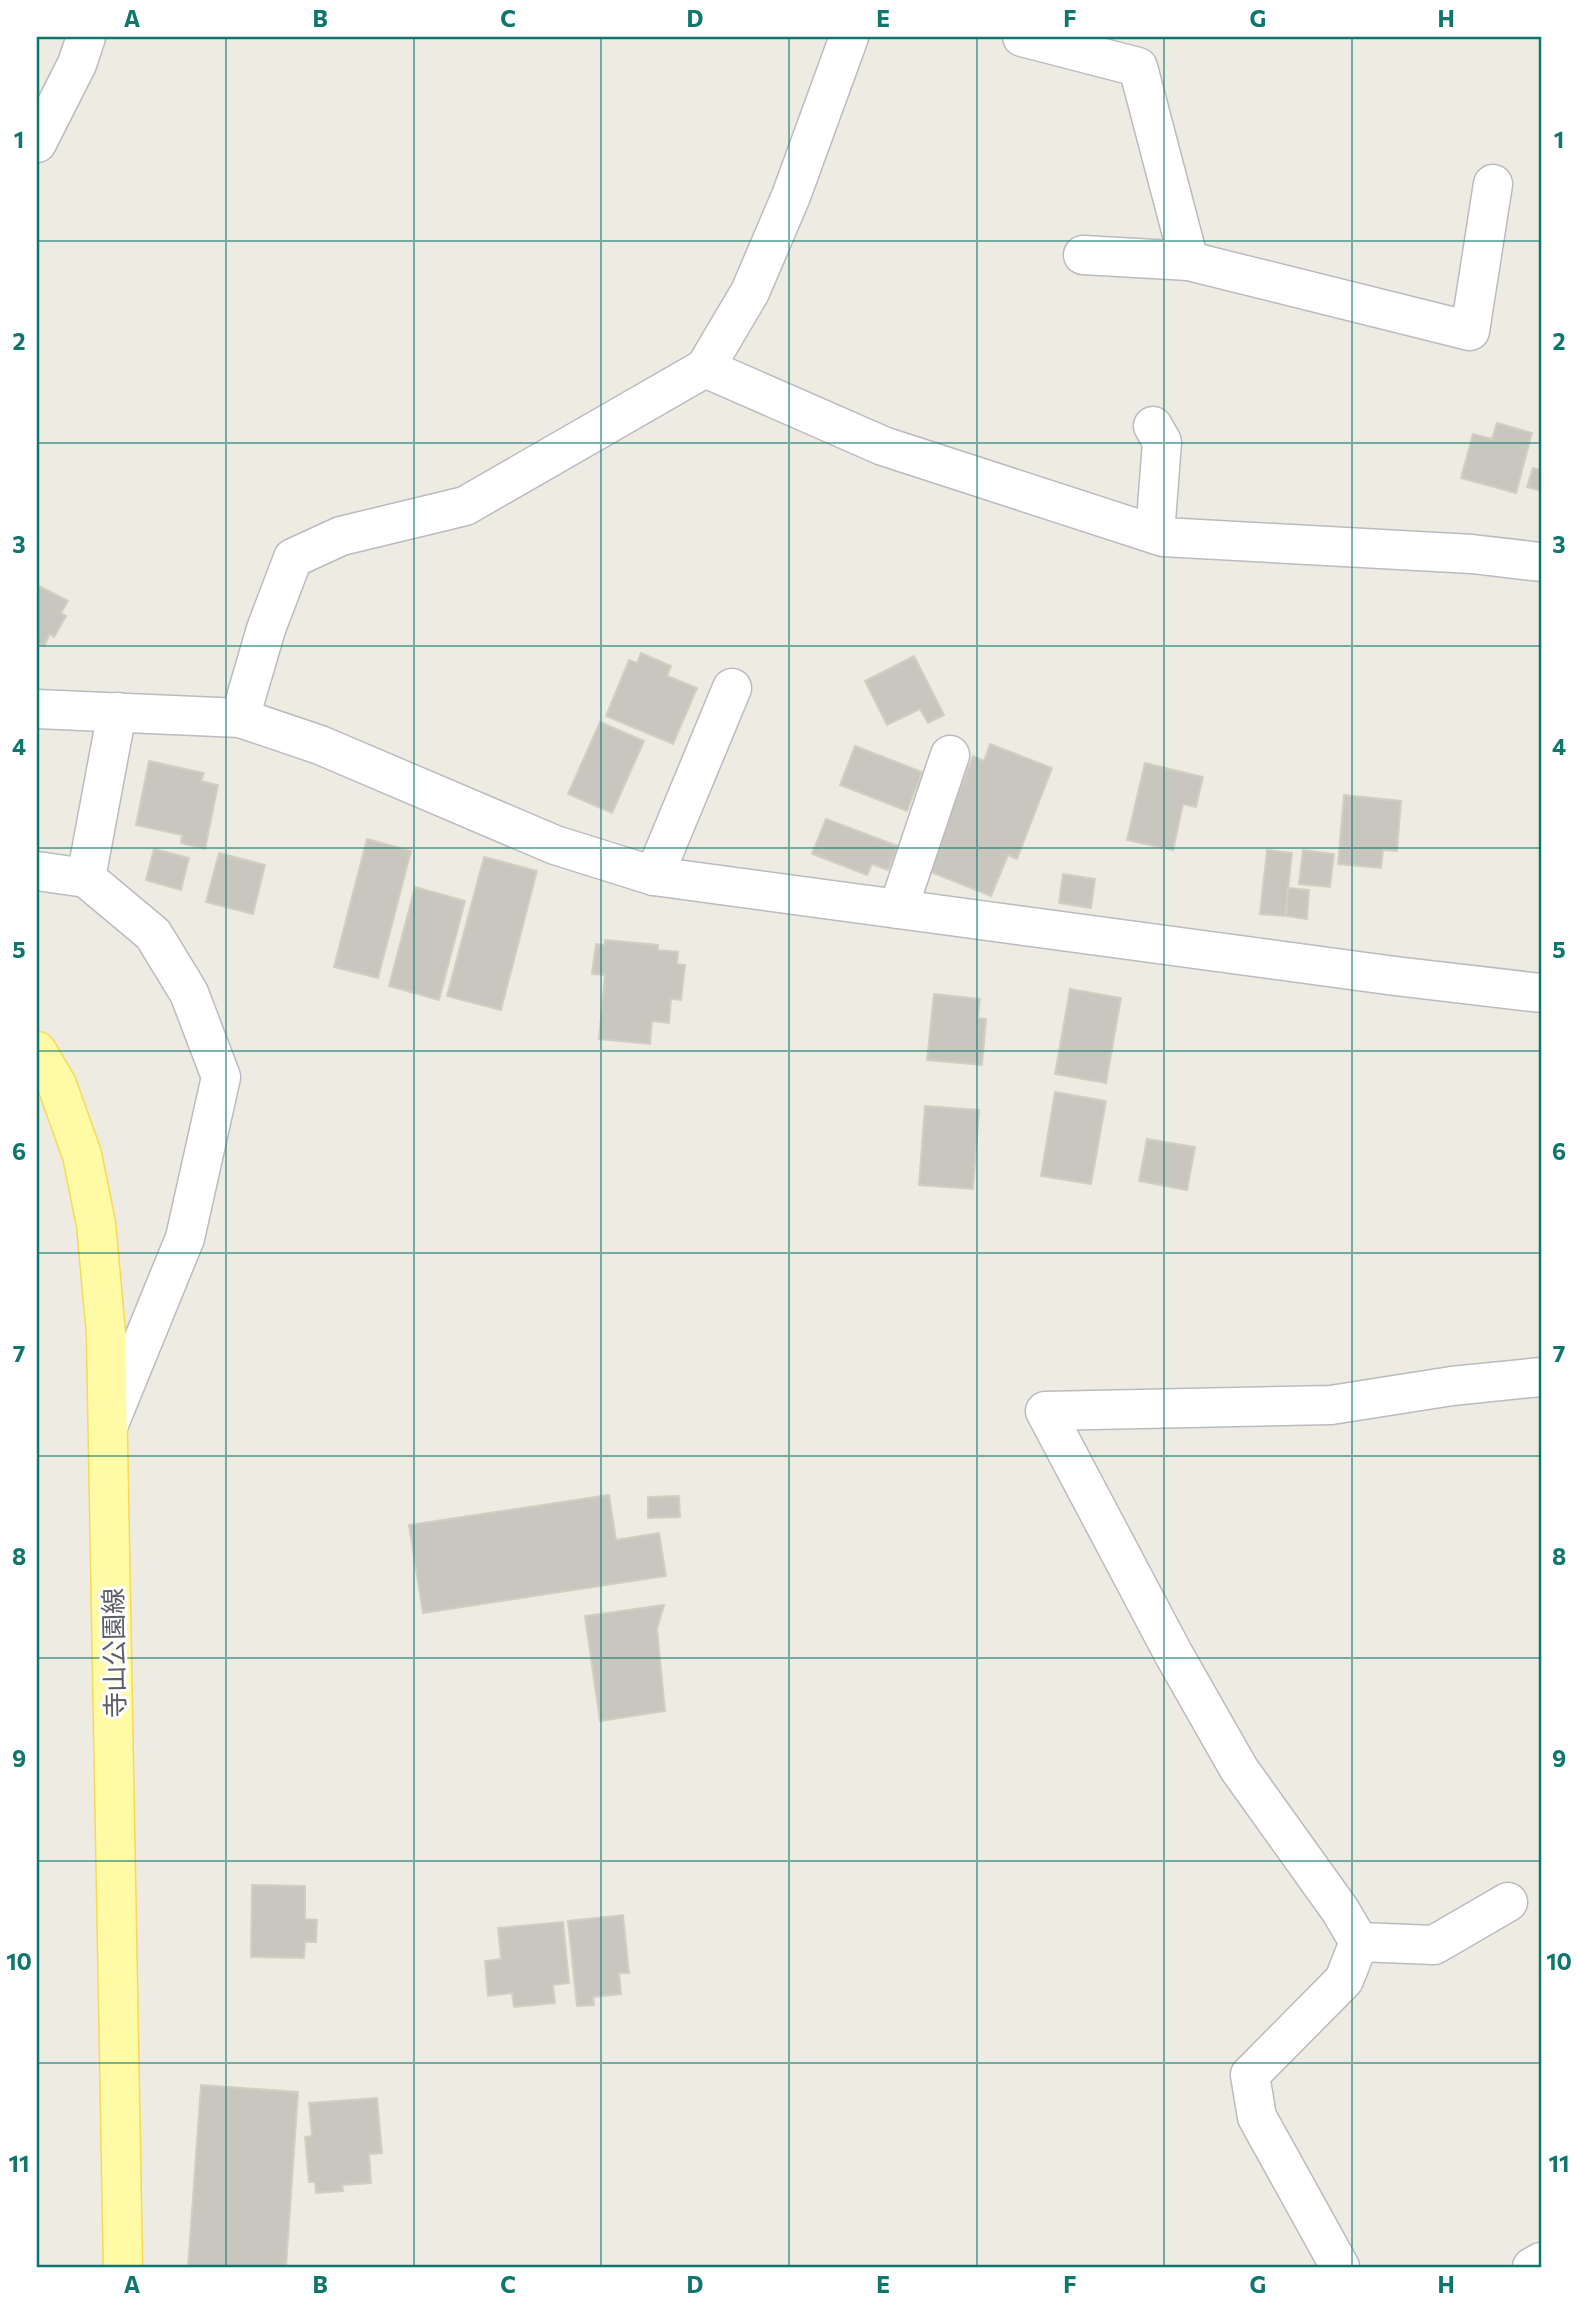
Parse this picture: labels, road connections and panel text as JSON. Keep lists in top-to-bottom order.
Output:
{
  "streets": {
    "main road": ["寺山公園線"]
  },
  "grid": {
    "columns": [
      "A",
      "B",
      "C",
      "D",
      "E",
      "F",
      "G",
      "H"
    ],
    "rows": [
      "1",
      "2",
      "3",
      "4",
      "5",
      "6",
      "7",
      "8",
      "9",
      "10",
      "11"
    ]
  }
}
